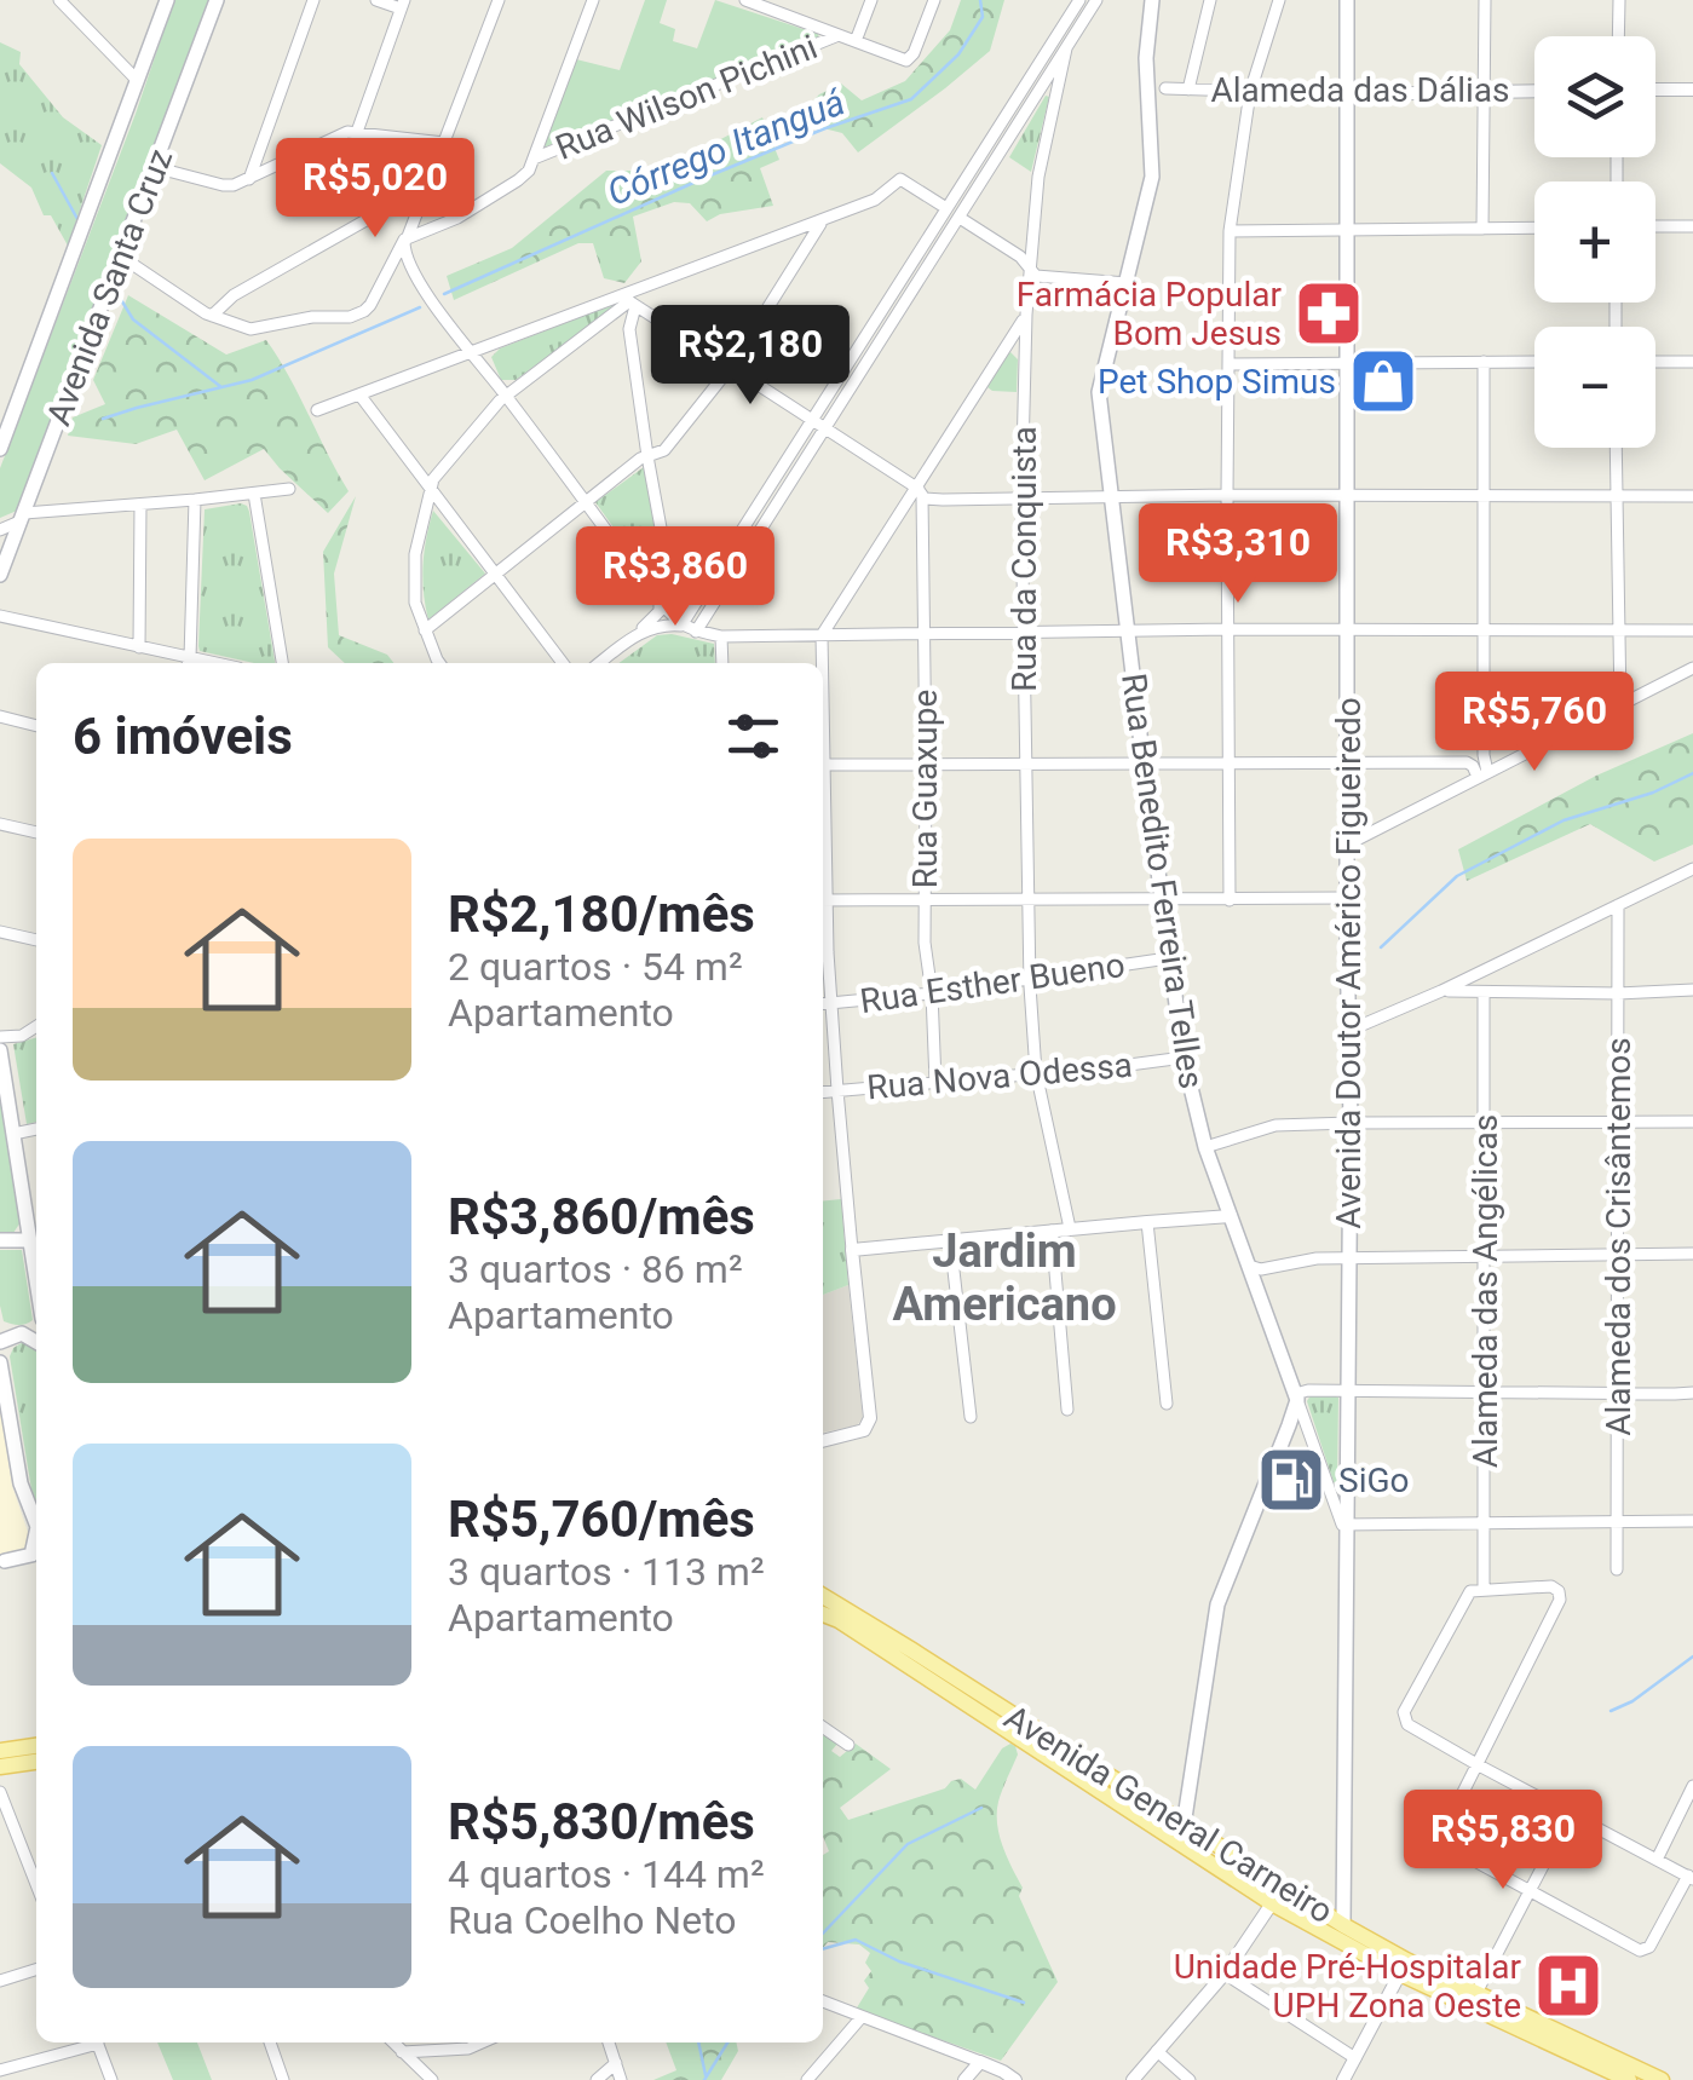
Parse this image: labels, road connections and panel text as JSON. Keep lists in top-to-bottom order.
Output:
{
  "streets": {
    "main road": [
      "Avenida Santa Cruz",
      "Rua Benedito Ferreira Telles",
      "Avenida Doutor Américo Figueiredo",
      "Avenida General Carneiro"
    ],
    "street": [
      "Alameda das Dálias",
      "Rua Wilson Pichini",
      "Rua da Conquista",
      "Rua Guaxupe",
      "Rua Esther Bueno",
      "Rua Nova Odessa",
      "Alameda dos Crisântemos",
      "Alameda das Angélicas"
    ]
  },
  "crossings": [
    ["Alameda das Dálias", "Avenida Doutor Américo Figueiredo"],
    ["Rua da Conquista", "Rua Esther Bueno"],
    ["Rua da Conquista", "Rua Nova Odessa"],
    ["Rua Guaxupe", "Rua Esther Bueno"],
    ["Rua Guaxupe", "Rua Nova Odessa"],
    ["Rua Benedito Ferreira Telles", "Avenida Doutor Américo Figueiredo"],
    ["Rua Benedito Ferreira Telles", "Rua Esther Bueno"],
    ["Rua Benedito Ferreira Telles", "Rua Nova Odessa"],
    ["Avenida Doutor Américo Figueiredo", "Avenida General Carneiro"]
  ],
  "districts": ["Jardim Americano"],
  "water": ["Córrego Itanguá"],
  "places": {
    "pharmacy": ["Farmácia Popular Bom Jesus"],
    "shop": ["Pet Shop Simus"],
    "fuel station": ["SiGo"],
    "hospital": ["Unidade Pré-Hospitalar UPH Zona Oeste"]
  },
  "page": {
    "map_buttons": ["+", "−"],
    "price": [
      "R$5,020",
      "R$2,180",
      "R$3,310",
      "R$3,860",
      "R$5,760",
      "R$5,830"
    ],
    "heading": "6 imóveis",
    "list": [
      {
        "name": "R$2,180/mês",
        "note": "2 quartos · 54 m² · Apartamento"
      },
      {
        "name": "R$3,860/mês",
        "note": "3 quartos · 86 m² · Apartamento"
      },
      {
        "name": "R$5,760/mês",
        "note": "3 quartos · 113 m² · Apartamento"
      },
      {
        "name": "R$5,830/mês",
        "note": "4 quartos · 144 m² · Rua Coelho Neto"
      }
    ]
  }
}
